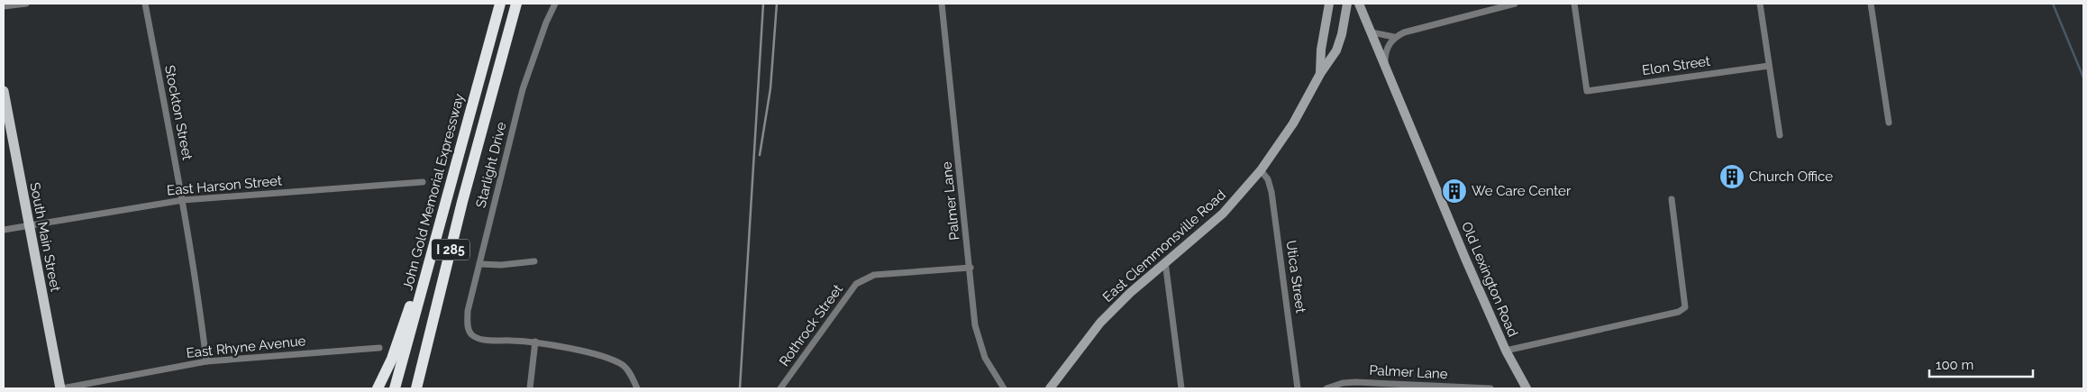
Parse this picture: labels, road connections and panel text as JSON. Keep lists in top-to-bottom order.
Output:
{
  "streets": {
    "highway": ["John Gold Memorial Expressway", "I 285"],
    "main road": ["South Main Street", "East Clemmonsville Road", "Old Lexington Road"],
    "street": [
      "Elon Street",
      "Stockton Street",
      "Starlight Drive",
      "East Harson Street",
      "Palmer Lane",
      "Utica Street",
      "Rothrock Street",
      "East Rhyne Avenue"
    ]
  },
  "crossings": [
    ["Stockton Street", "East Harson Street"],
    ["Stockton Street", "East Rhyne Avenue"],
    ["East Harson Street", "South Main Street"],
    ["Palmer Lane", "Rothrock Street"],
    ["South Main Street", "East Rhyne Avenue"],
    ["East Clemmonsville Road", "Utica Street"]
  ],
  "places": {
    "building": ["Church Office", "We Care Center"]
  },
  "scale_bar": "100 m"
}
